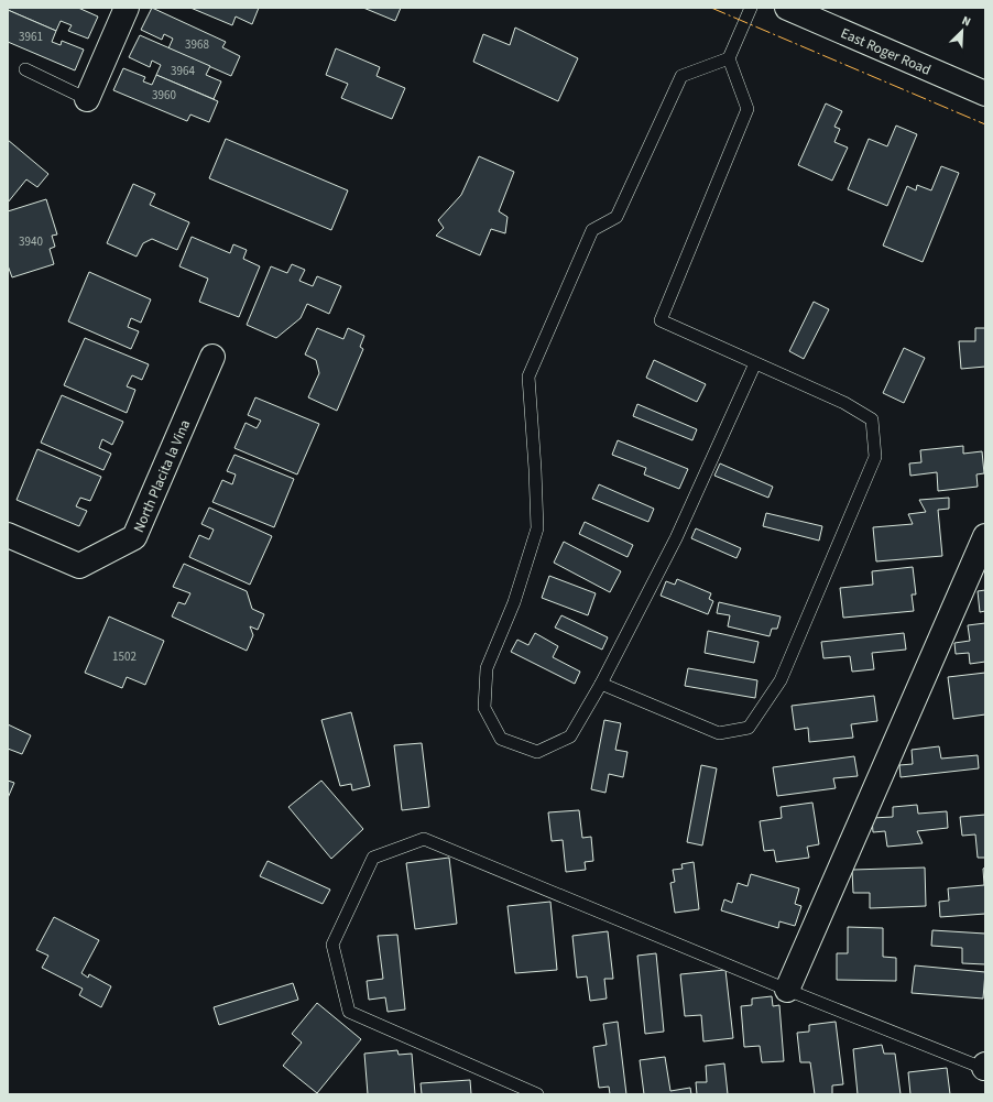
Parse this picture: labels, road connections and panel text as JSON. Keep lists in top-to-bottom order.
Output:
{
  "streets": {
    "street": ["East Roger Road", "North Placita la Vina"]
  },
  "house_numbers": [
    "3961",
    "3968",
    "3964",
    "3960",
    "3940",
    "1502"
  ],
  "north": "top right"
}
